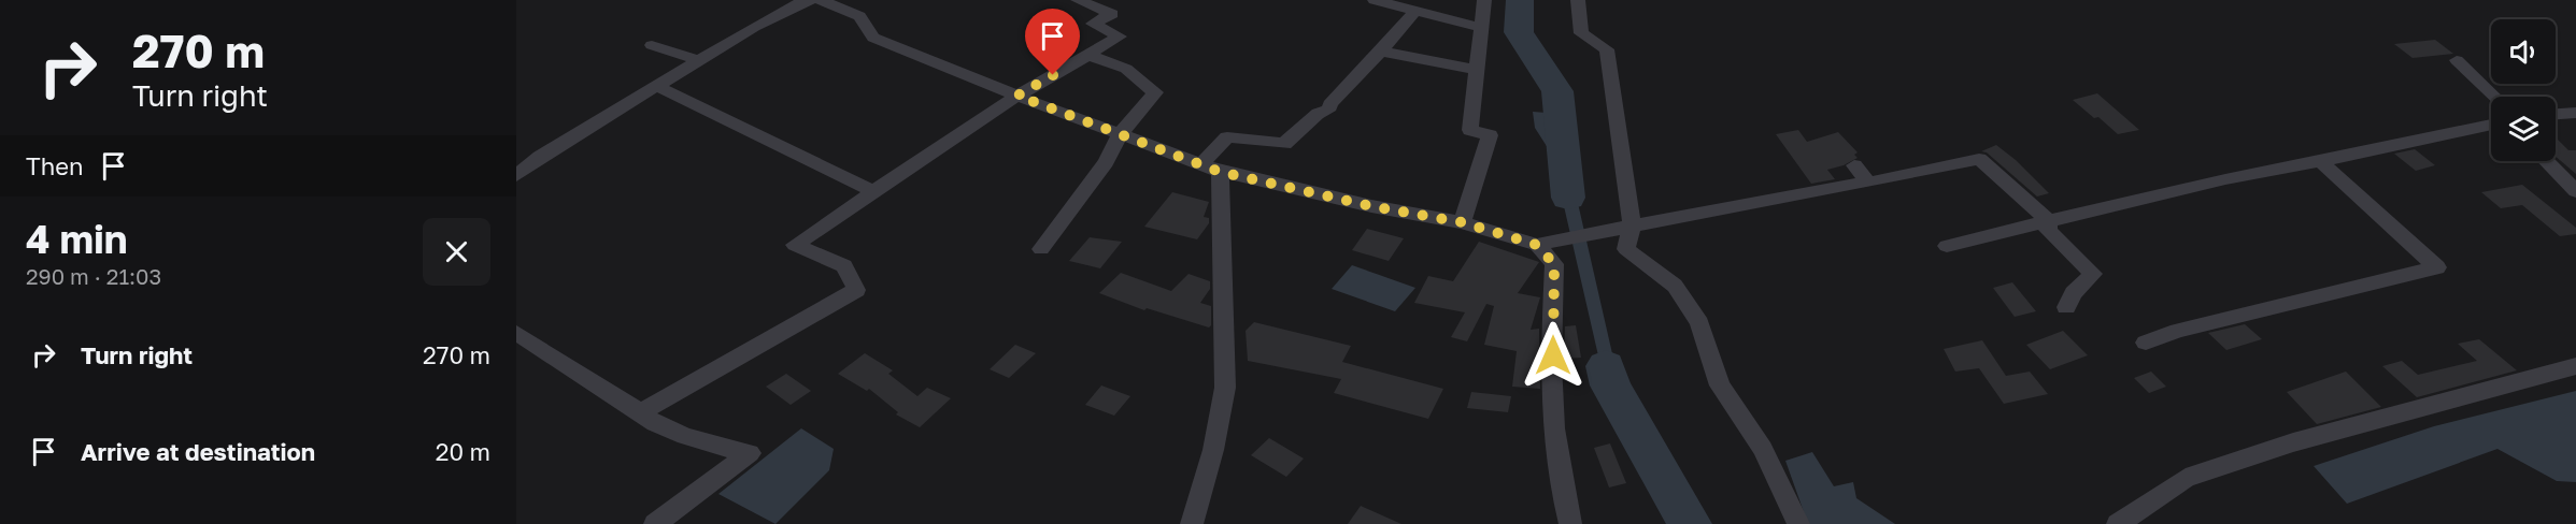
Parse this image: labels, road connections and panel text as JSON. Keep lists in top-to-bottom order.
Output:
{
  "page": {
    "turn": ["270 m", "Turn right"],
    "then": "Then",
    "heading": ["4 min", "290 m · 21:03"],
    "list": [
      {
        "name": "Turn right",
        "value": "270 m"
      },
      {
        "name": "Arrive at destination",
        "value": "20 m"
      }
    ]
  }
}
